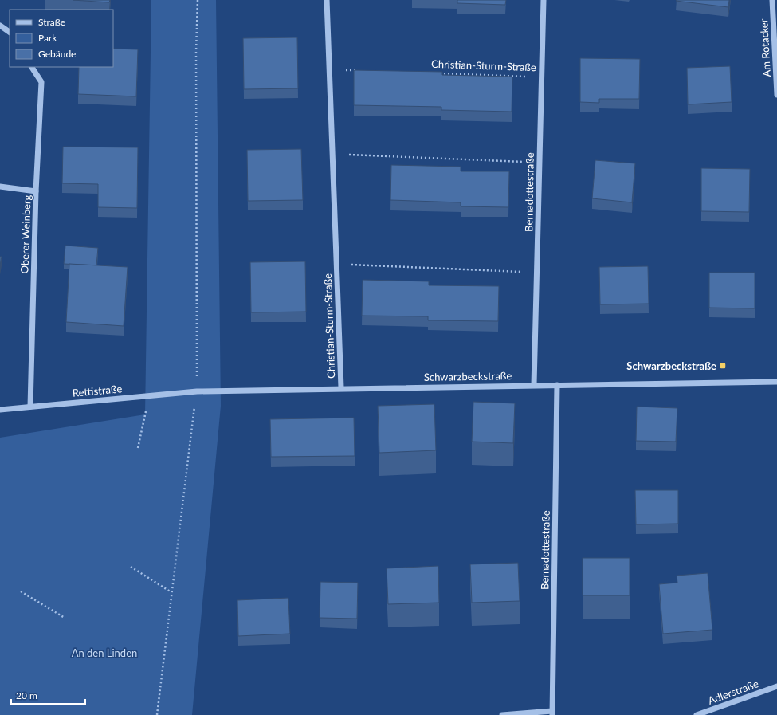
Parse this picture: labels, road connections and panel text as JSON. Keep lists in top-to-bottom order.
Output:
{
  "streets": {
    "street": [
      "Am Rotacker",
      "Christian-Sturm-Straße",
      "Bernadottestraße",
      "Oberer Weinberg",
      "Schwarzbeckstraße",
      "Rettistraße",
      "Adlerstraße"
    ]
  },
  "crossings": [
    ["Christian-Sturm-Straße", "Bernadottestraße"],
    ["Christian-Sturm-Straße", "Schwarzbeckstraße"],
    ["Bernadottestraße", "Schwarzbeckstraße"],
    ["Oberer Weinberg", "Rettistraße"],
    ["Schwarzbeckstraße", "Rettistraße"]
  ],
  "parks": ["An den Linden"],
  "places": {
    "transit": ["Schwarzbeckstraße"]
  },
  "legend": ["Straße", "Park", "Gebäude"],
  "scale_bar": "20 m"
}
